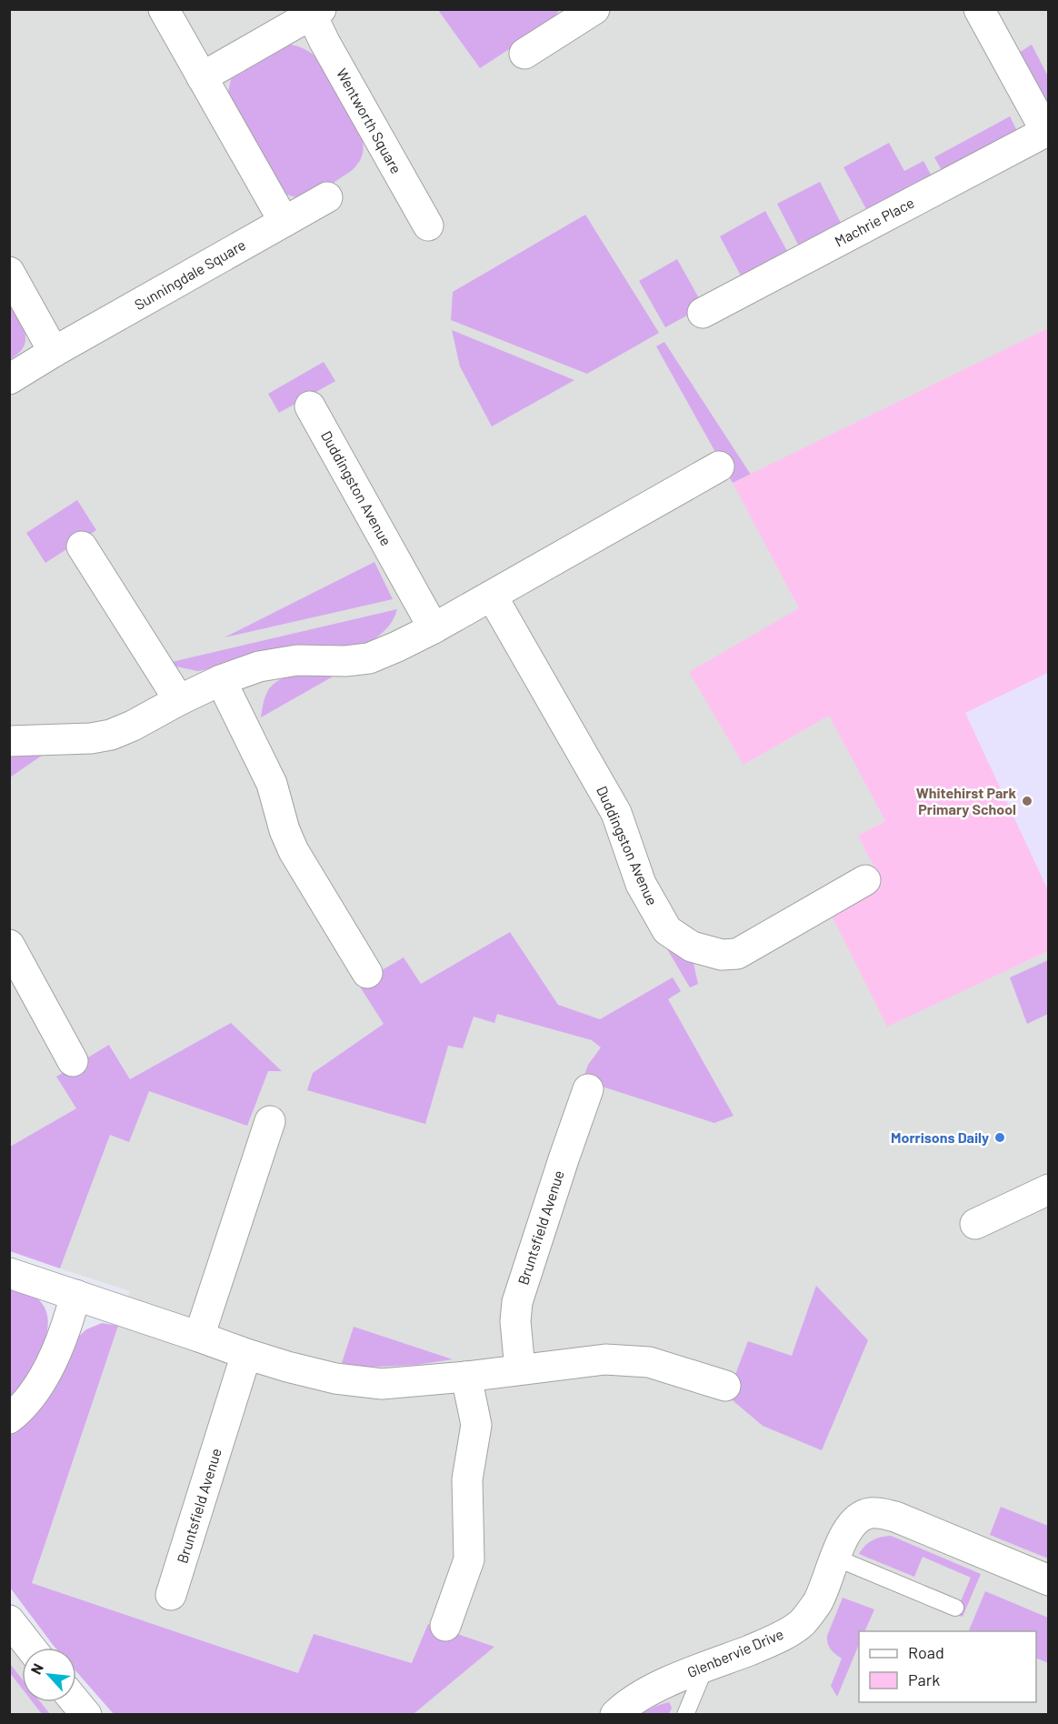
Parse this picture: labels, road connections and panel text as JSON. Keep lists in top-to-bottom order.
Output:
{
  "streets": {
    "street": [
      "Wentworth Square",
      "Machrie Place",
      "Sunningdale Square",
      "Duddingston Avenue",
      "Bruntsfield Avenue",
      "Glenbervie Drive"
    ]
  },
  "places": ["Whitehirst Park Primary School", "Morrisons Daily"],
  "legend": ["Road", "Park"],
  "north": "top left"
}
